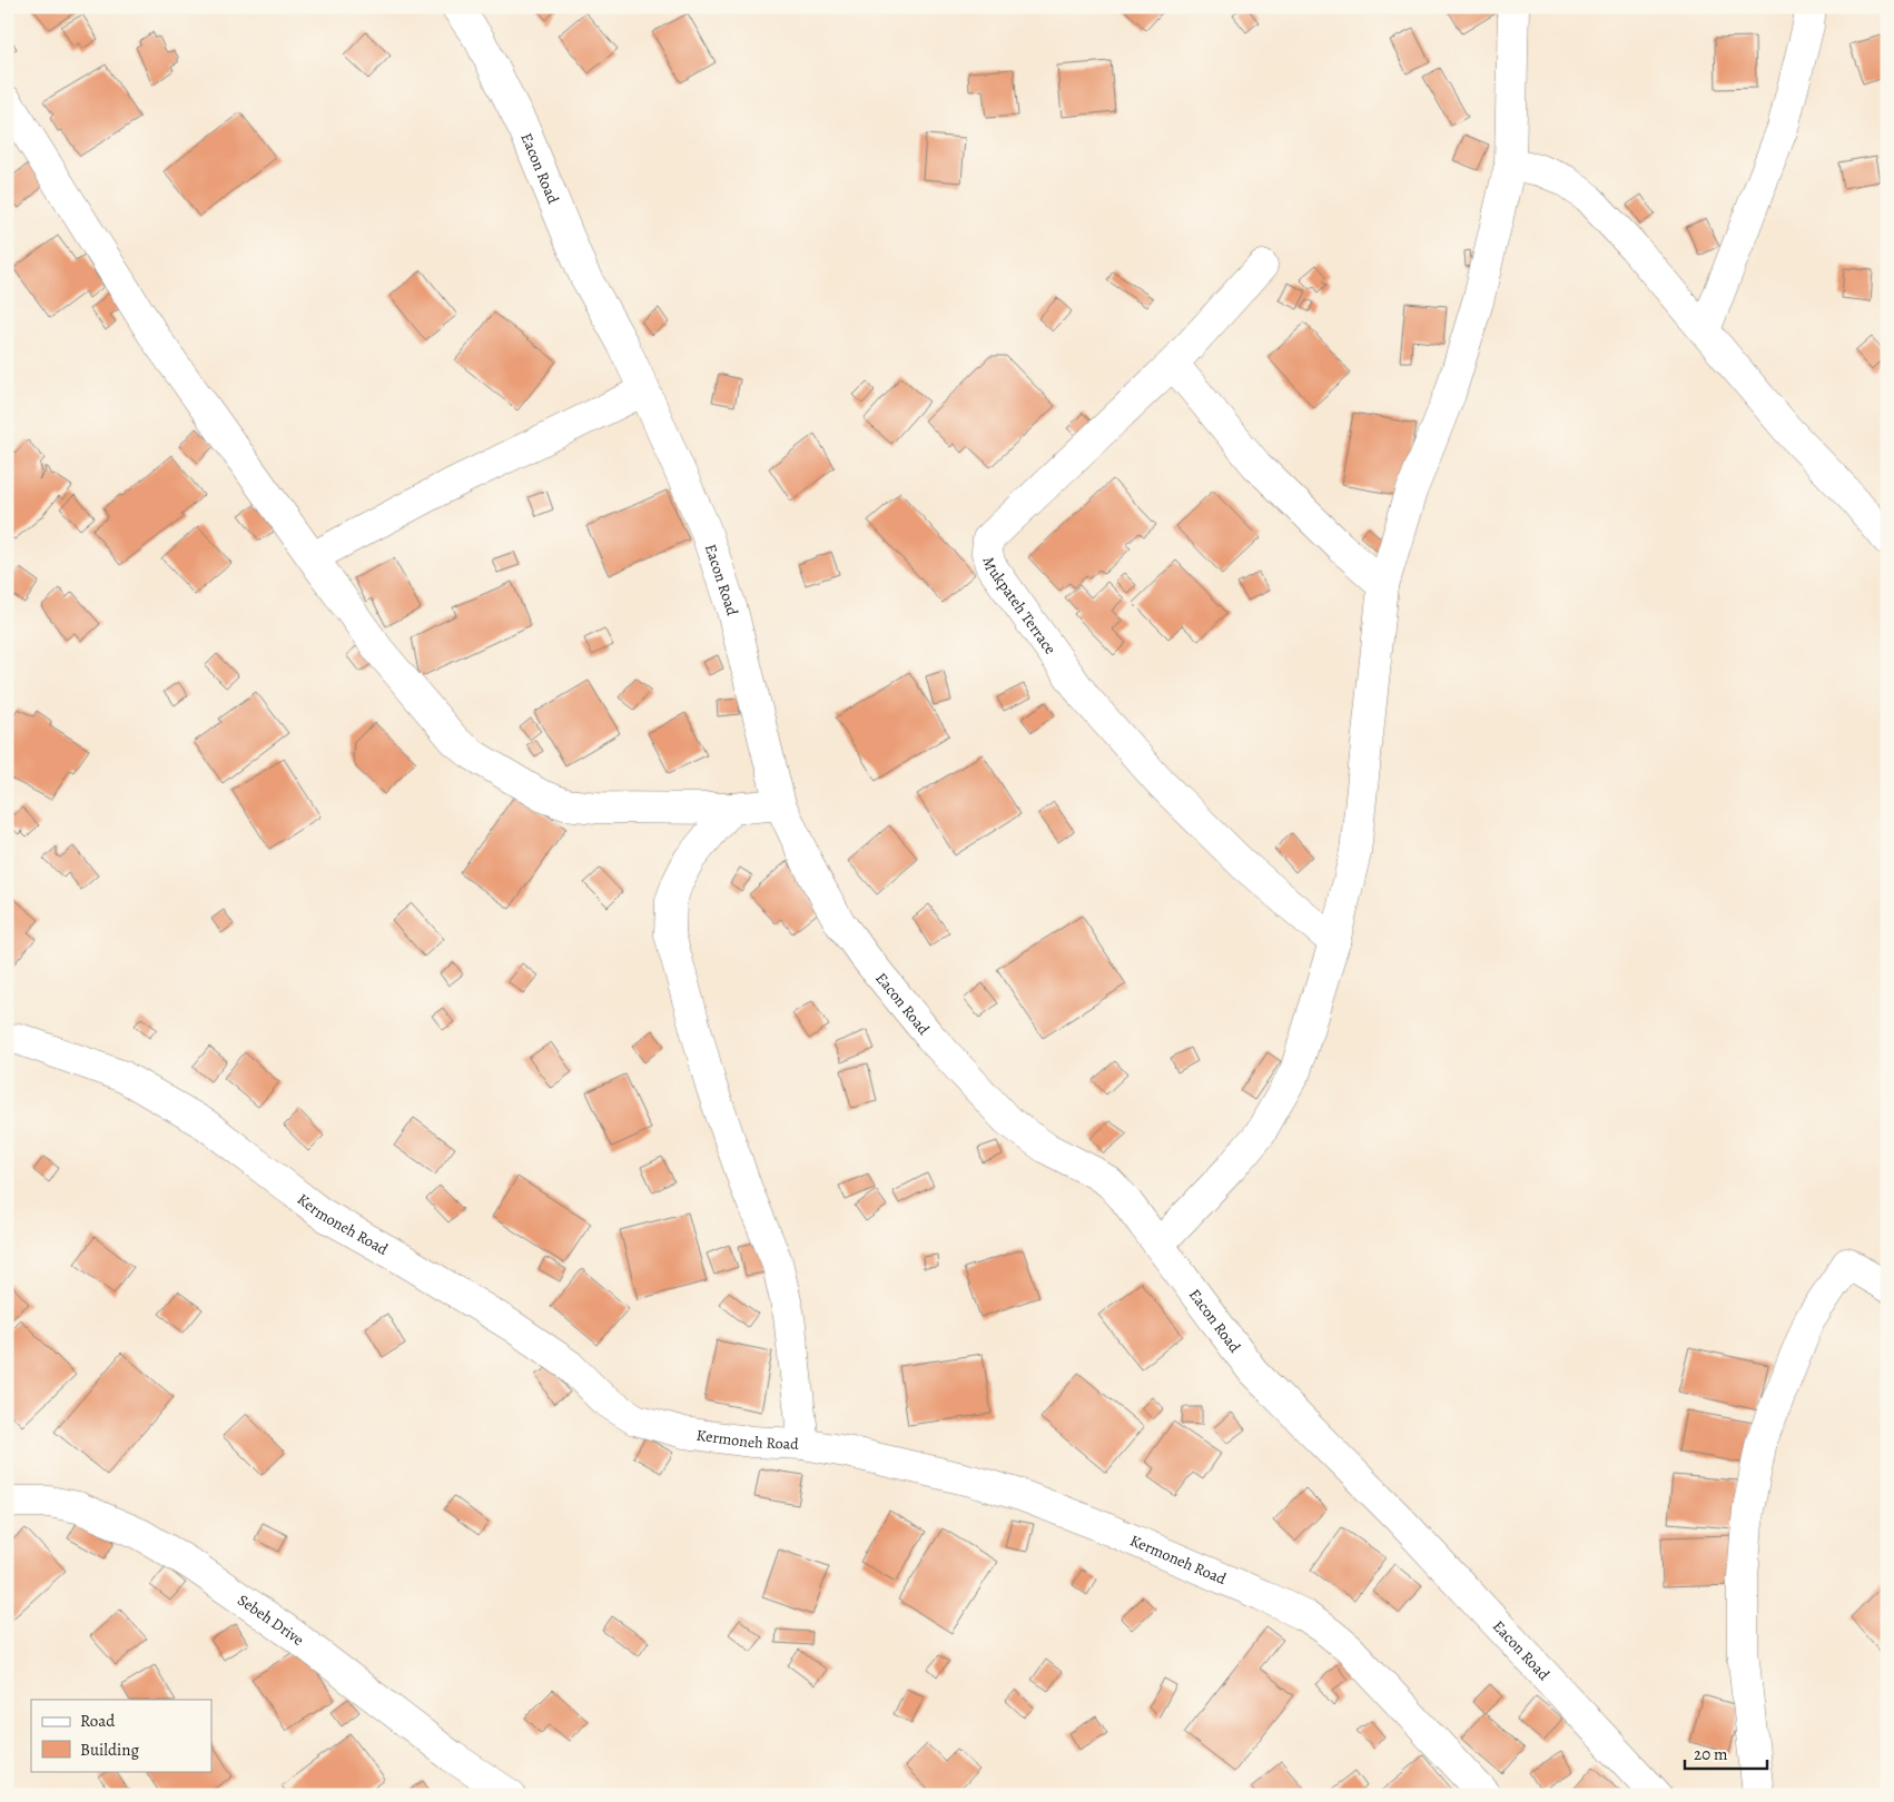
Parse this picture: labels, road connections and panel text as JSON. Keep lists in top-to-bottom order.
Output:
{
  "streets": {
    "street": [
      "Eacon Road",
      "Mukpateh Terrace",
      "Kermoneh Road",
      "Sebeh Drive"
    ]
  },
  "legend": ["Road", "Building"],
  "scale_bar": "20 m"
}
